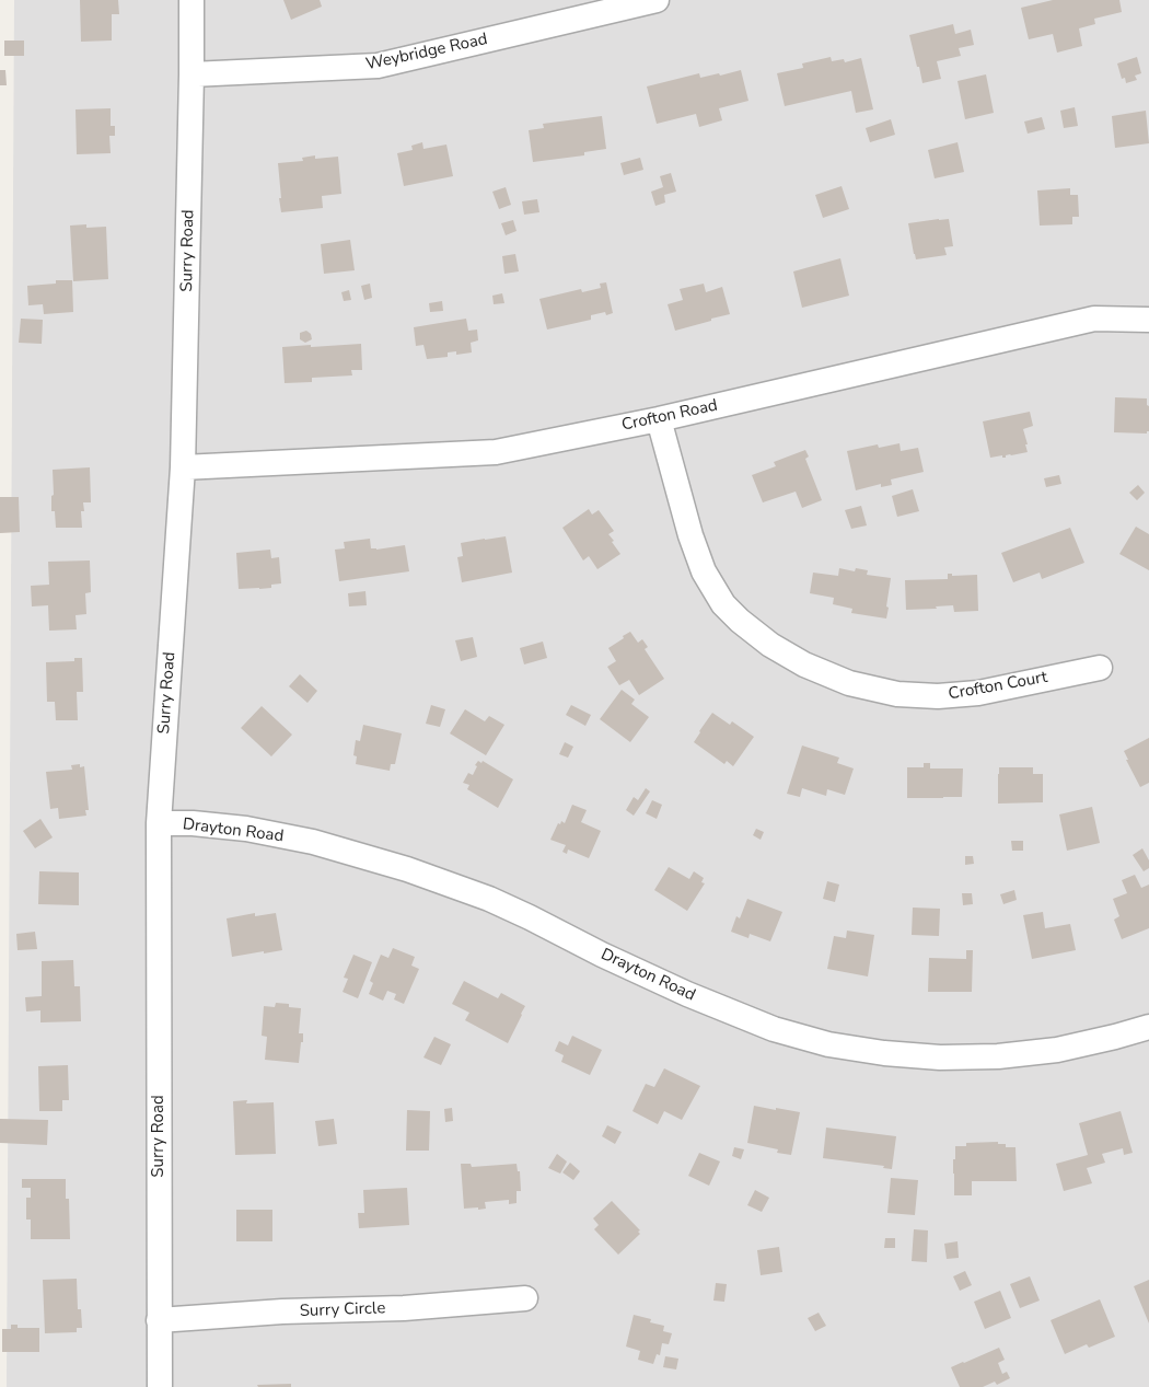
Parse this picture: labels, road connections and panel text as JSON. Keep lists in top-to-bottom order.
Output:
{
  "streets": {
    "street": [
      "Weybridge Road",
      "Surry Road",
      "Crofton Road",
      "Crofton Court",
      "Drayton Road",
      "Surry Circle"
    ]
  },
  "crossings": [
    ["Weybridge Road", "Surry Road"],
    ["Surry Road", "Crofton Road"],
    ["Surry Road", "Drayton Road"],
    ["Surry Road", "Surry Circle"],
    ["Crofton Road", "Crofton Court"]
  ]
}
